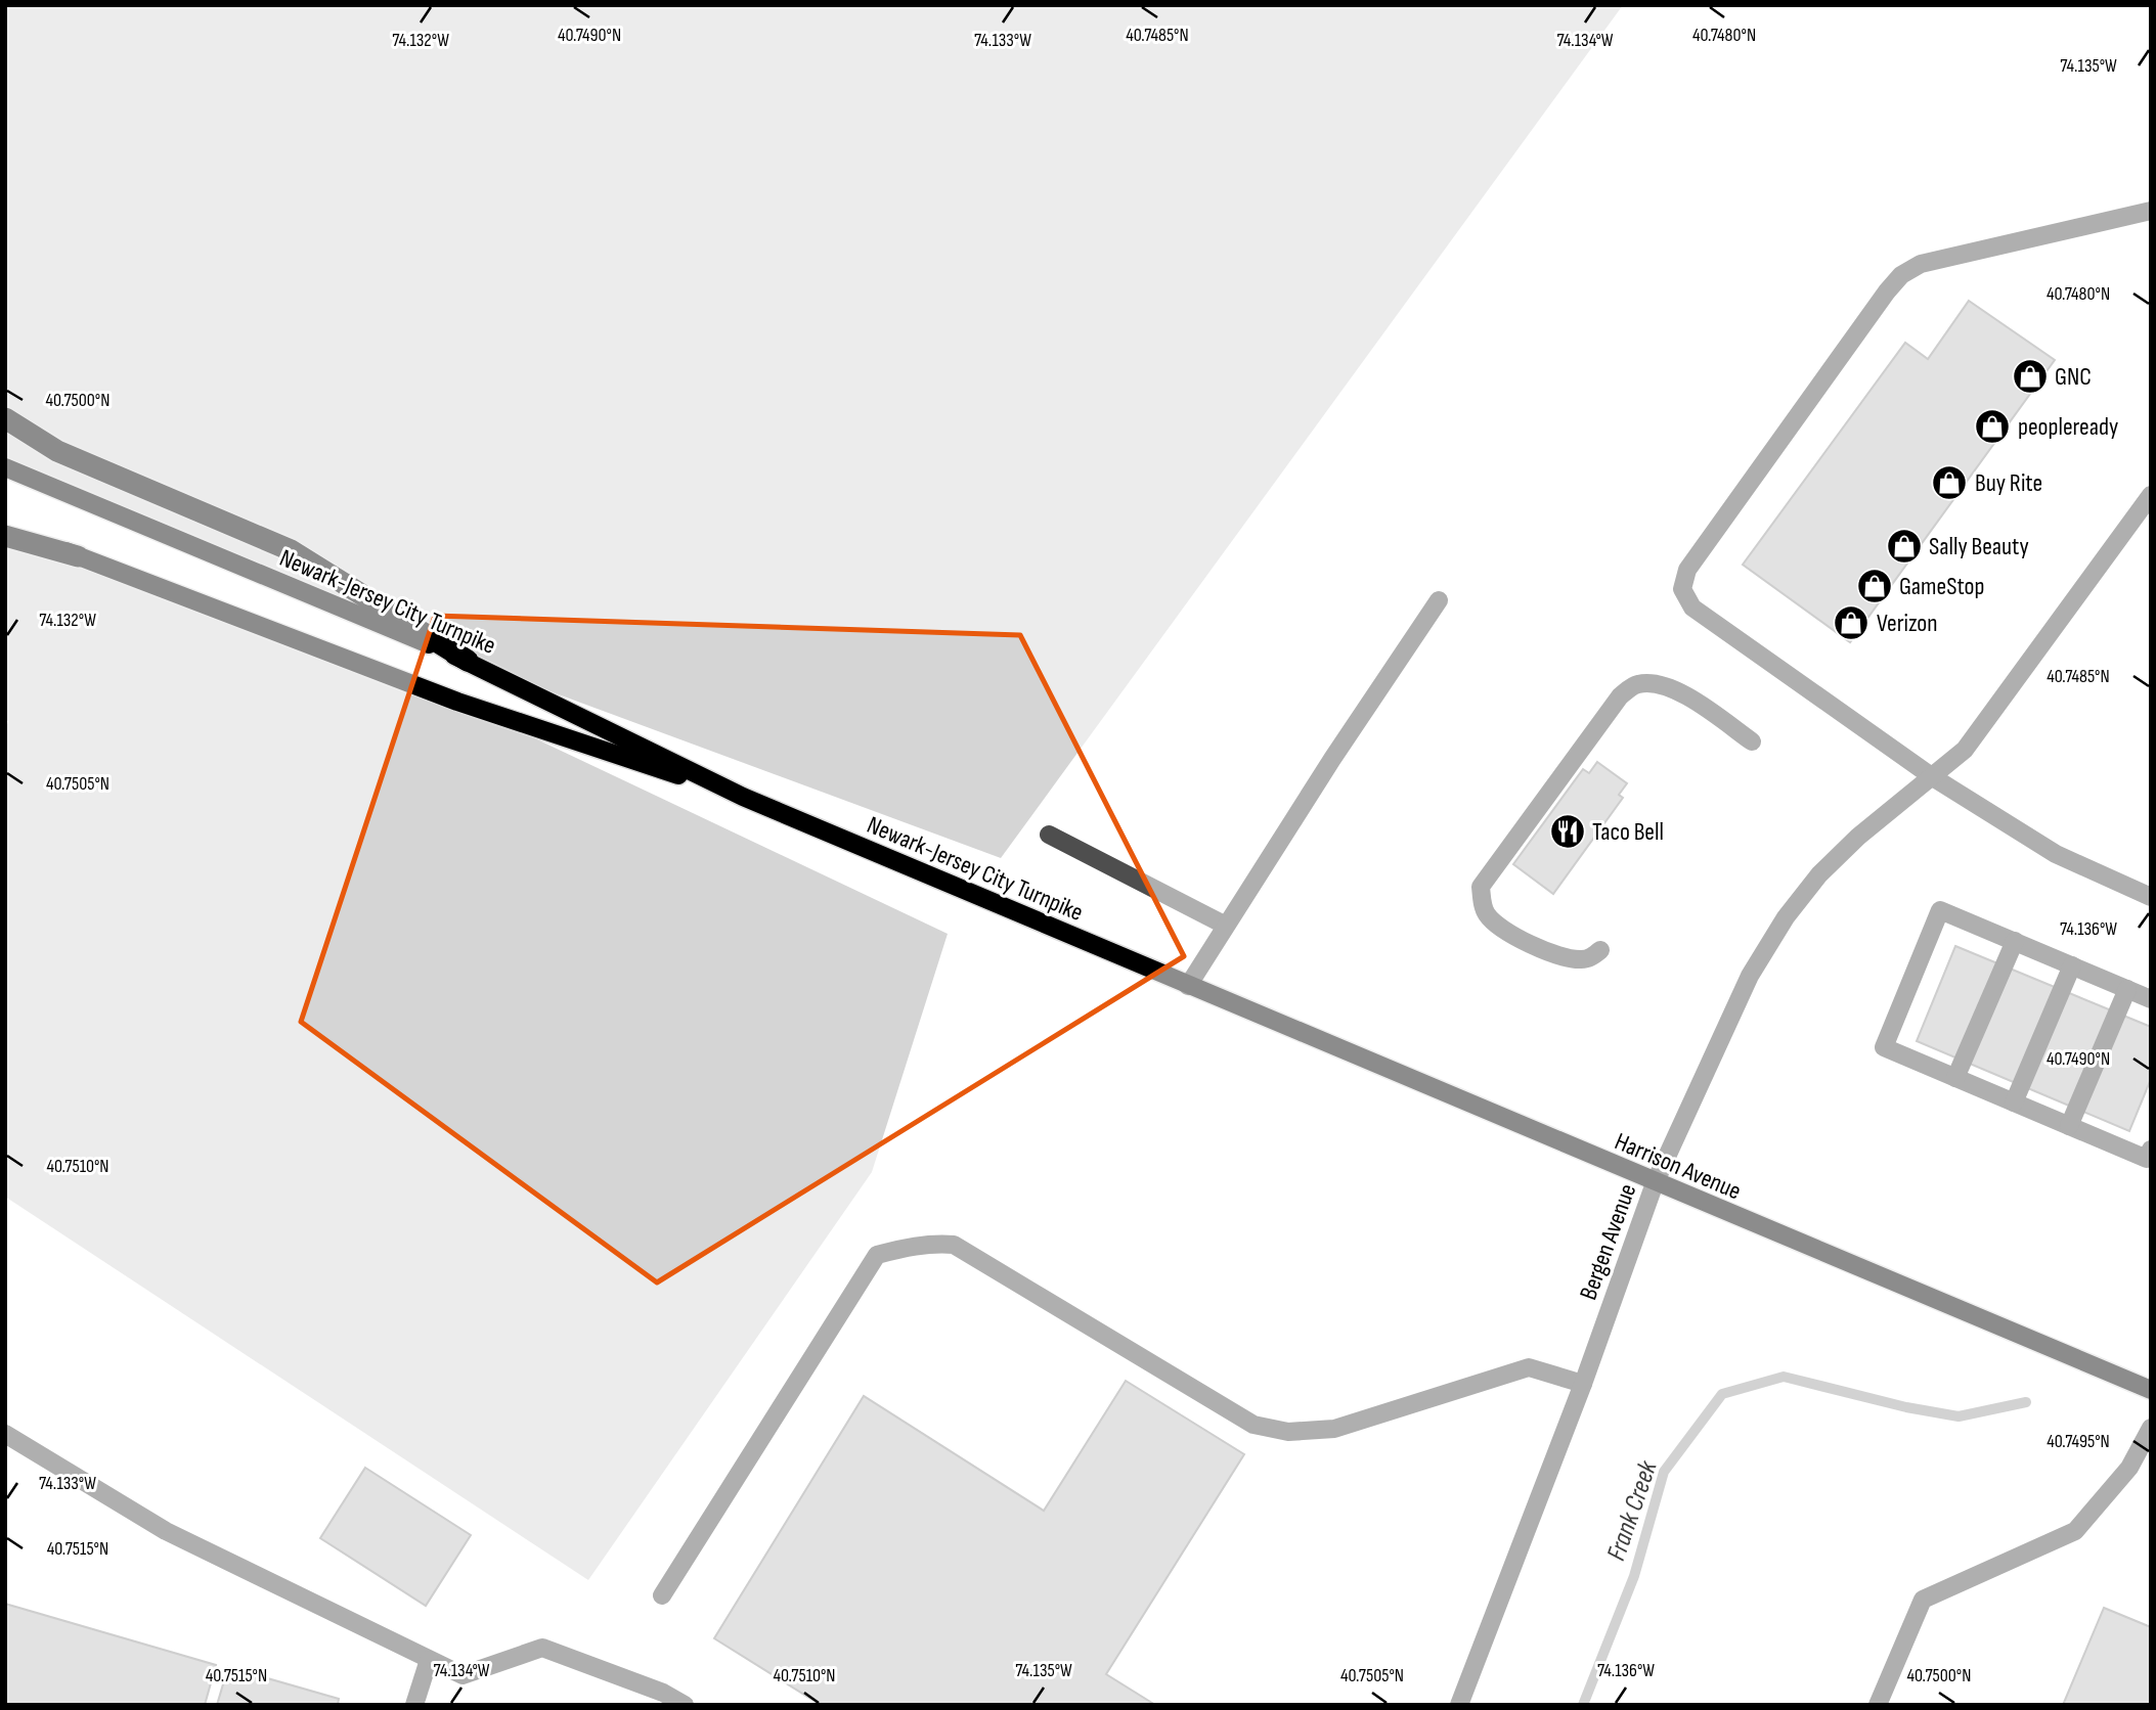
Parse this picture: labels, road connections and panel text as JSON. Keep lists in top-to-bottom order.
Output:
{
  "streets": {
    "main road": ["Newark-Jersey City Turnpike", "Harrison Avenue"],
    "street": ["Bergen Avenue"]
  },
  "crossings": [
    ["Newark-Jersey City Turnpike", "Harrison Avenue"],
    ["Harrison Avenue", "Bergen Avenue"]
  ],
  "water": ["Frank Creek"],
  "places": {
    "shop": [
      "GNC",
      "peopleready",
      "Buy Rite",
      "Sally Beauty",
      "GameStop",
      "Verizon"
    ],
    "restaurant": ["Taco Bell"]
  },
  "coordinates": [
    "40.7490°N",
    "40.7485°N",
    "40.7480°N",
    "74.132°W",
    "74.133°W",
    "74.134°W",
    "74.135°W",
    "40.7500°N",
    "40.7505°N",
    "74.136°W",
    "40.7510°N",
    "40.7495°N",
    "40.7515°N"
  ]
}
